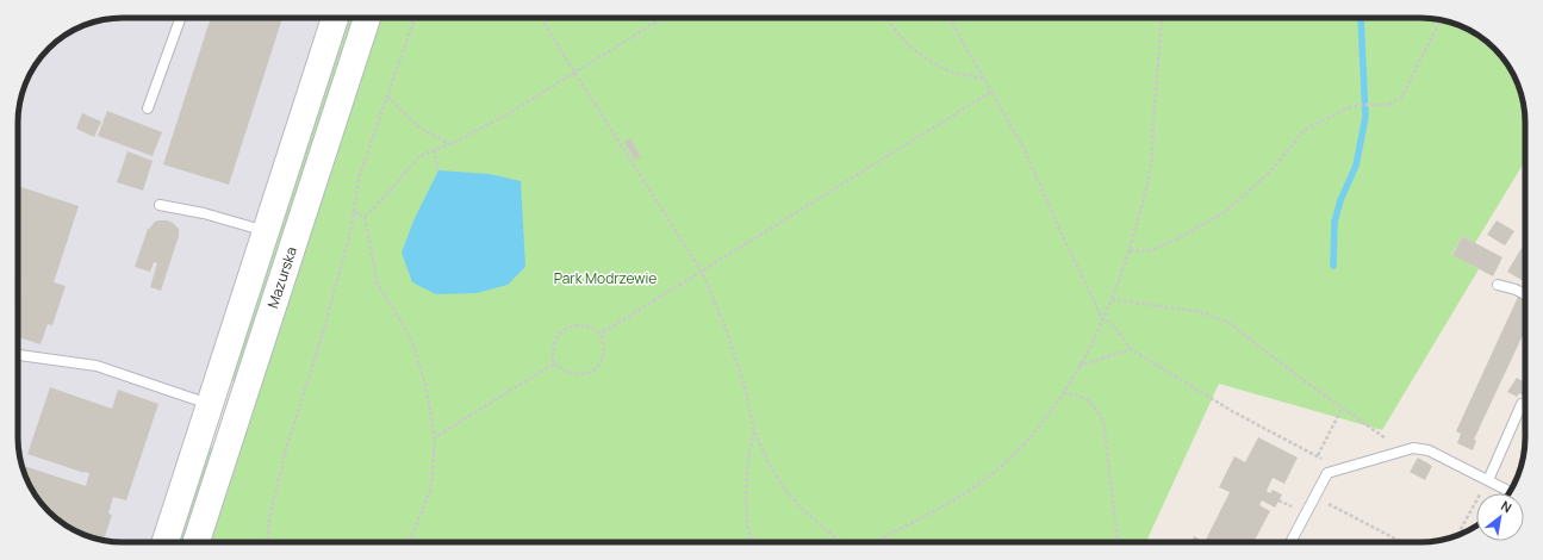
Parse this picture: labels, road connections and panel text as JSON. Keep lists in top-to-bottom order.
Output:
{
  "streets": {
    "main road": ["Mazurska"]
  },
  "parks": ["Park Modrzewie"],
  "north": "top right"
}
